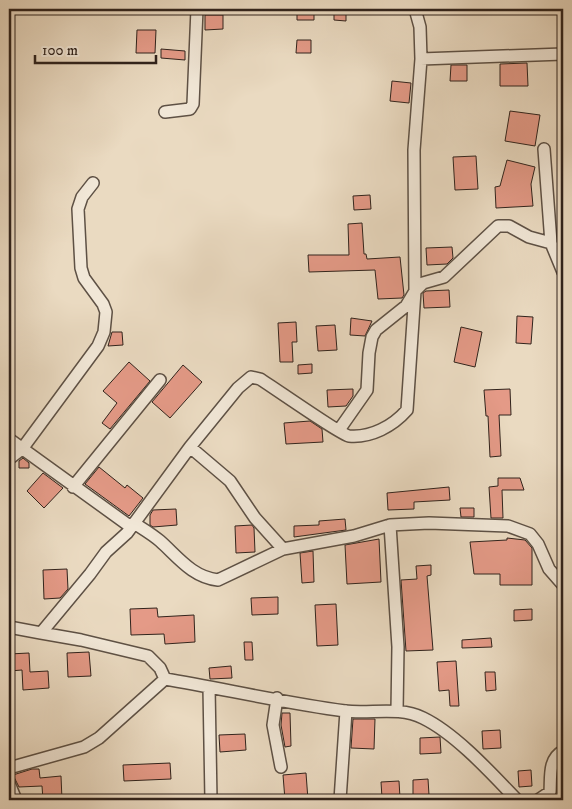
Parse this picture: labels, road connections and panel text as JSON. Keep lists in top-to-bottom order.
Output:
{
  "scale_bar": "100 m"
}
